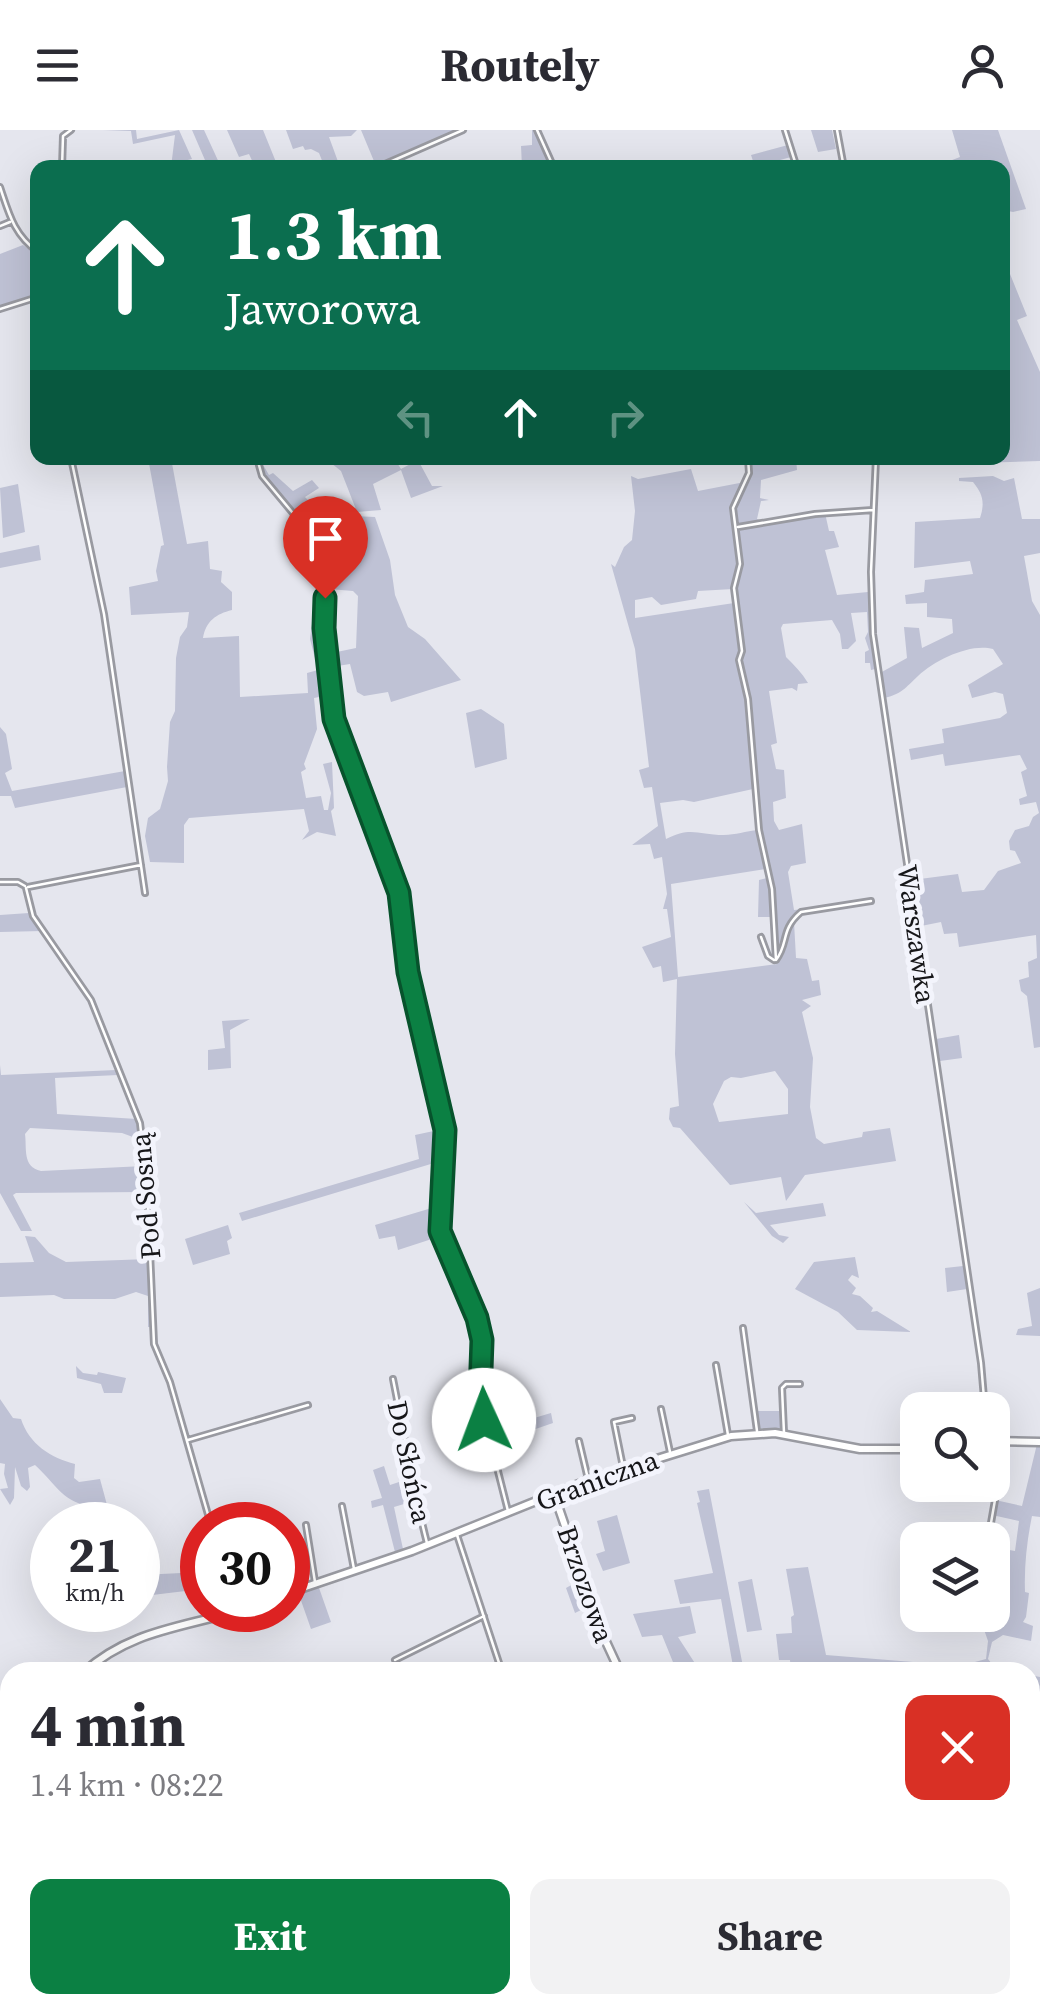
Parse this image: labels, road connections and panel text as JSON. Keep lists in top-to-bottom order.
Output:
{
  "streets": {
    "street": [
      "Warszawka",
      "Pod Sosną",
      "Do Słońca",
      "Graniczna",
      "Brzozowa"
    ]
  },
  "crossings": [
    ["Do Słońca", "Graniczna"],
    ["Graniczna", "Brzozowa"]
  ],
  "page": {
    "header": "Routely",
    "turn": ["1.3 km", "Jaworowa"],
    "speed": "21 km/h",
    "limit": "30",
    "heading": ["4 min", "1.4 km · 08:22"],
    "buttons": ["Exit", "Share"]
  }
}
